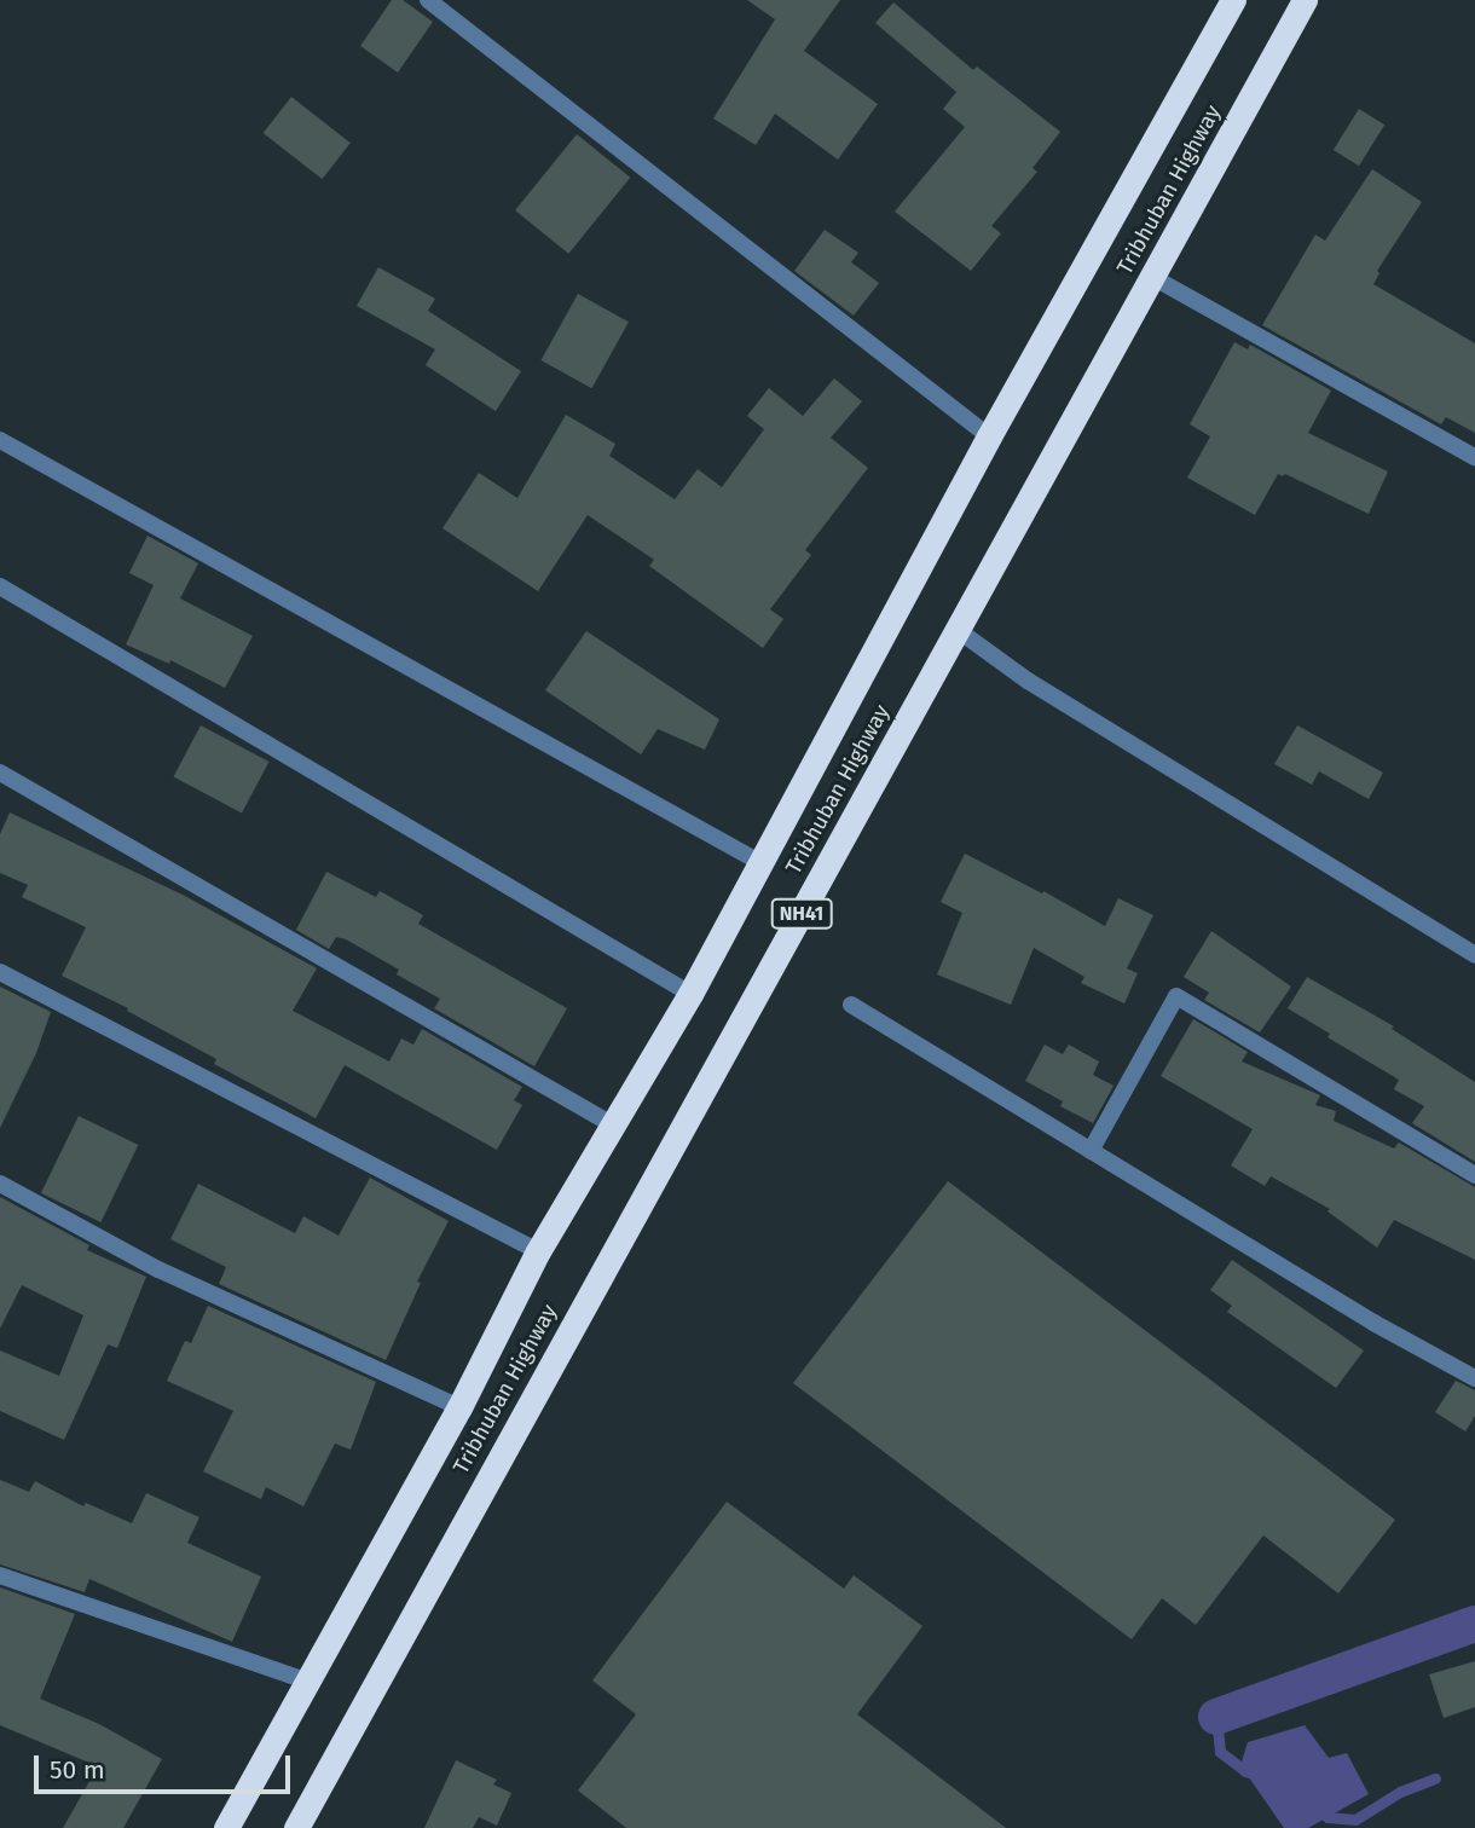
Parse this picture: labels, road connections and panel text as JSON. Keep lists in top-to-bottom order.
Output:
{
  "streets": {
    "highway": ["Tribhuban Highway", "NH41"]
  },
  "scale_bar": "50 m"
}
